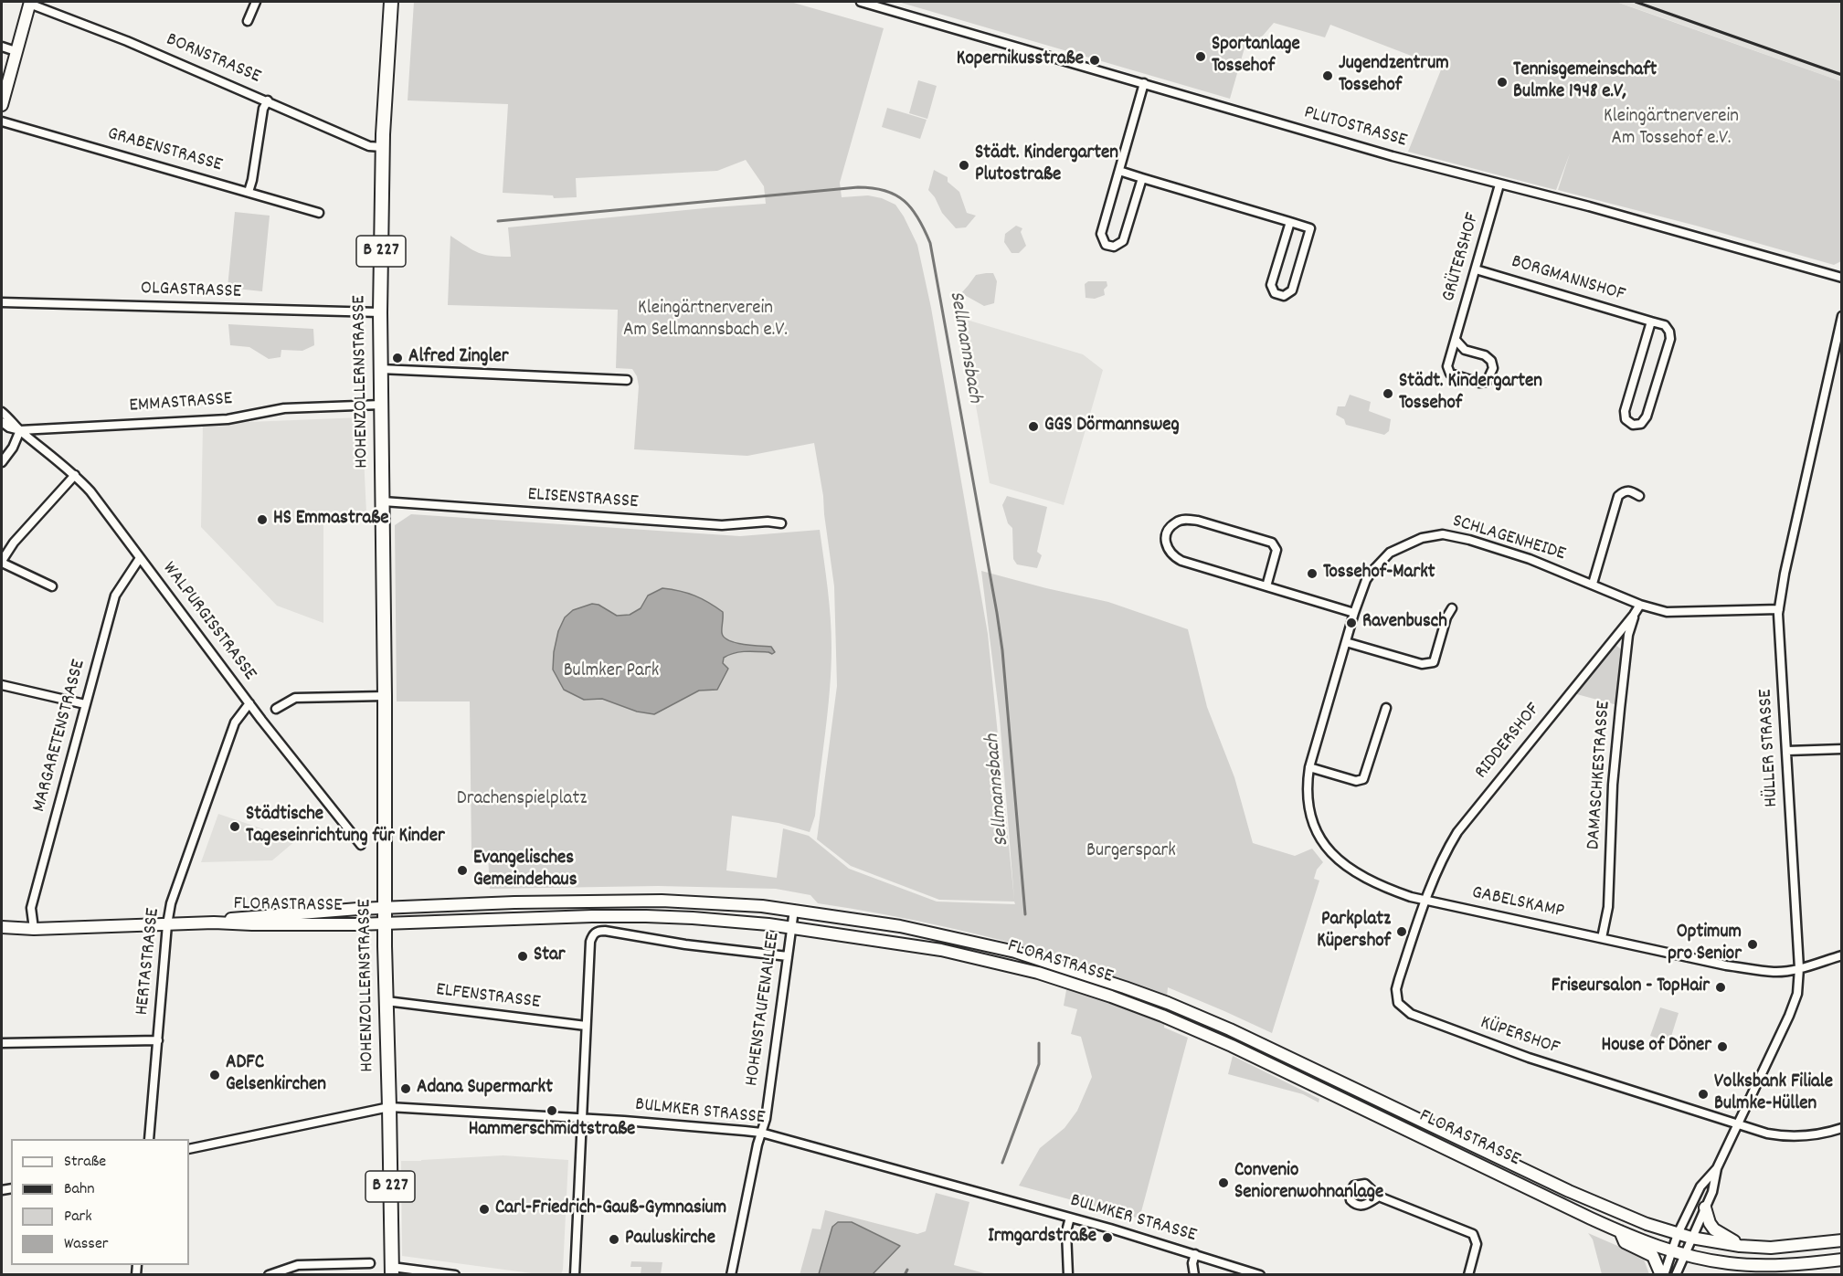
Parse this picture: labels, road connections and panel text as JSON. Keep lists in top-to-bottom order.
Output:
{
  "streets": {
    "main road": ["B 227", "HOHENZOLLERNSTRASSE", "FLORASTRASSE"],
    "street": [
      "BORNSTRASSE",
      "PLUTOSTRASSE",
      "GRABENSTRASSE",
      "GRÜTERSHOF",
      "BORGMANNSHOF",
      "OLGASTRASSE",
      "EMMASTRASSE",
      "ELISENSTRASSE",
      "SCHLAGENHEIDE",
      "WALPURGISSTRASSE",
      "MARGARETENSTRASSE",
      "RIDDERSHOF",
      "HÜLLER STRASSE",
      "DAMASCHKESTRASSE",
      "GABELSKAMP",
      "HERTASTRASSE",
      "ELFENSTRASSE",
      "HOHENSTAUFENALLEE",
      "KÜPERSHOF",
      "BULMKER STRASSE"
    ]
  },
  "crossings": [
    ["BORNSTRASSE", "HOHENZOLLERNSTRASSE"],
    ["PLUTOSTRASSE", "GRÜTERSHOF"],
    ["GRÜTERSHOF", "BORGMANNSHOF"],
    ["OLGASTRASSE", "HOHENZOLLERNSTRASSE"],
    ["HOHENZOLLERNSTRASSE", "EMMASTRASSE"],
    ["HOHENZOLLERNSTRASSE", "ELISENSTRASSE"],
    ["HOHENZOLLERNSTRASSE", "FLORASTRASSE"],
    ["HOHENZOLLERNSTRASSE", "ELFENSTRASSE"],
    ["HOHENZOLLERNSTRASSE", "BULMKER STRASSE"],
    ["EMMASTRASSE", "WALPURGISSTRASSE"],
    ["SCHLAGENHEIDE", "HÜLLER STRASSE"],
    ["SCHLAGENHEIDE", "GABELSKAMP"],
    ["WALPURGISSTRASSE", "MARGARETENSTRASSE"],
    ["WALPURGISSTRASSE", "HERTASTRASSE"],
    ["MARGARETENSTRASSE", "FLORASTRASSE"],
    ["RIDDERSHOF", "DAMASCHKESTRASSE"],
    ["RIDDERSHOF", "GABELSKAMP"],
    ["RIDDERSHOF", "KÜPERSHOF"],
    ["HÜLLER STRASSE", "GABELSKAMP"],
    ["HÜLLER STRASSE", "FLORASTRASSE"],
    ["HÜLLER STRASSE", "KÜPERSHOF"],
    ["DAMASCHKESTRASSE", "GABELSKAMP"],
    ["GABELSKAMP", "KÜPERSHOF"],
    ["FLORASTRASSE", "HERTASTRASSE"],
    ["FLORASTRASSE", "HOHENSTAUFENALLEE"],
    ["HOHENSTAUFENALLEE", "BULMKER STRASSE"]
  ],
  "water": ["Sellmannsbach"],
  "parks": [
    "Kleingärtnerverein Am Tossehof e.V.",
    "Kleingärtnerverein Am Sellmannsbach e.V.",
    "Bulmker Park",
    "Drachenspielplatz",
    "Burgerspark"
  ],
  "places": [
    "Sportanlage Tossehof",
    "Kopernikusstraße",
    "Jugendzentrum Tossehof",
    "Tennisgemeinschaft Bulmke 1948 e.V,",
    "Städt. Kindergarten Plutostraße",
    "Alfred Zingler",
    "Städt. Kindergarten Tossehof",
    "GGS Dörmannsweg",
    "HS Emmastraße",
    "Tossehof-Markt",
    "Ravenbusch",
    "Städtische Tageseinrichtung für Kinder",
    "Evangelisches Gemeindehaus",
    "Parkplatz Küpershof",
    "Optimum pro Senior",
    "Star",
    "Friseursalon - TopHair",
    "House of Döner",
    "ADFC Gelsenkirchen",
    "Adana Supermarkt",
    "Volksbank Filiale Bulmke-Hüllen",
    "Hammerschmidtstraße",
    "Convenio Seniorenwohnanlage",
    "Carl-Friedrich-Gauß-Gymnasium",
    "Irmgardstraße",
    "Pauluskirche"
  ],
  "legend": [
    "Straße",
    "Bahn",
    "Park",
    "Wasser"
  ]
}
